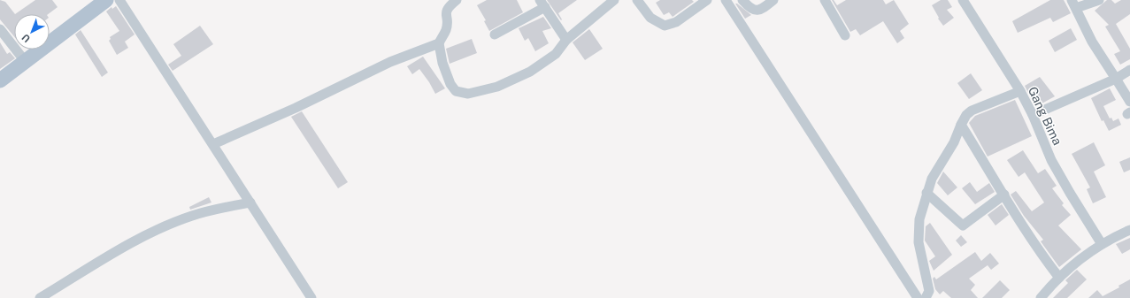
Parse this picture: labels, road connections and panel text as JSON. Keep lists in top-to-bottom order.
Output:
{
  "streets": {
    "street": ["Gang Bima"]
  },
  "north": "bottom left"
}
